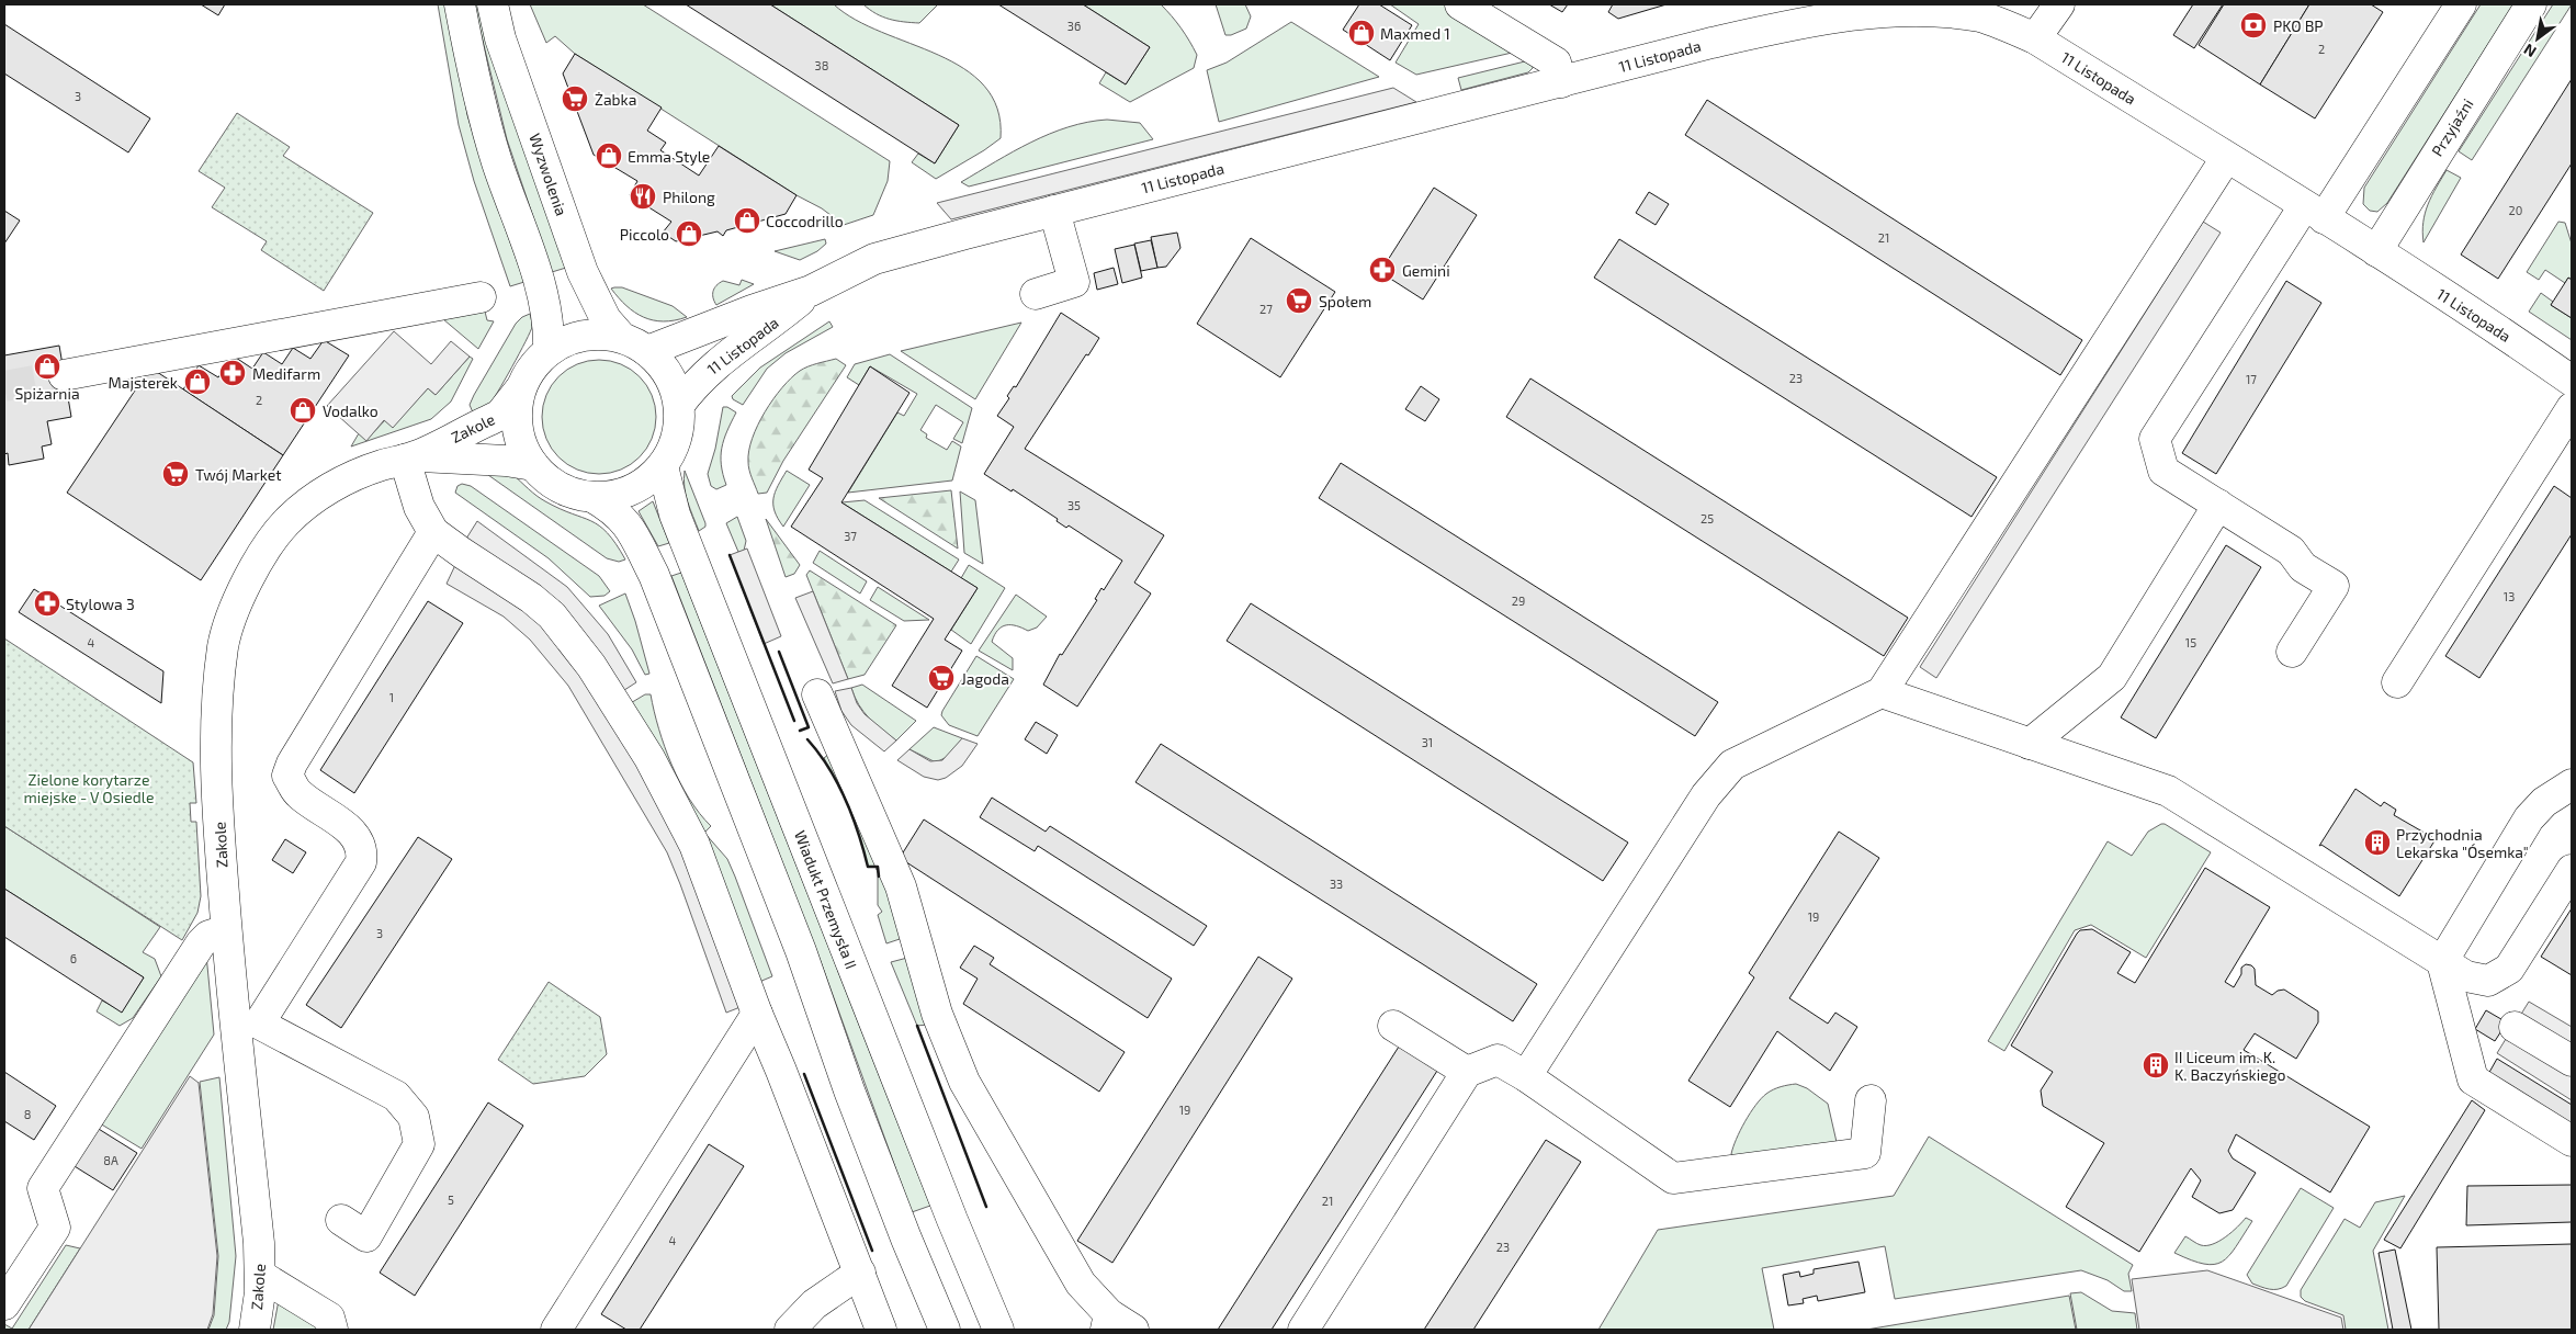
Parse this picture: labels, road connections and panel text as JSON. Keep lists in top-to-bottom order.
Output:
{
  "streets": {
    "street": [
      "11 Listopada",
      "Przyjaźni",
      "Wyzwolenia",
      "Zakole",
      "Wiadukt Przemysła II"
    ]
  },
  "crossings": [
    ["11 Listopada", "Przyjaźni"],
    ["11 Listopada", "Wyzwolenia"],
    ["11 Listopada", "Zakole"],
    ["11 Listopada", "Wiadukt Przemysła II"],
    ["Wyzwolenia", "Zakole"],
    ["Wyzwolenia", "Wiadukt Przemysła II"],
    ["Zakole", "Wiadukt Przemysła II"]
  ],
  "parks": ["Zielone korytarze miejske - V Osiedle"],
  "places": {
    "bank": ["PKO BP"],
    "shop": [
      "Maxmed 1",
      "Emma Style",
      "Coccodrillo",
      "Piccolo",
      "Spiżarnia",
      "Majsterek",
      "Vodalko"
    ],
    "supermarket": [
      "Żabka",
      "Społem",
      "Twój Market",
      "Jagoda"
    ],
    "restaurant": ["Philong"],
    "pharmacy": ["Gemini", "Medifarm", "Stylowa 3"],
    "building": ["Przychodnia Lekarska \"Ósemka\"", "II Liceum im. K. K. Baczyńskiego"]
  },
  "house_numbers": [
    "36",
    "2",
    "38",
    "3",
    "20",
    "21",
    "27",
    "23",
    "17",
    "2",
    "35",
    "25",
    "37",
    "13",
    "29",
    "4",
    "15",
    "1",
    "31",
    "33",
    "19",
    "3",
    "6",
    "19",
    "8",
    "8A",
    "5",
    "21",
    "4",
    "23"
  ],
  "north": "bottom left"
}
